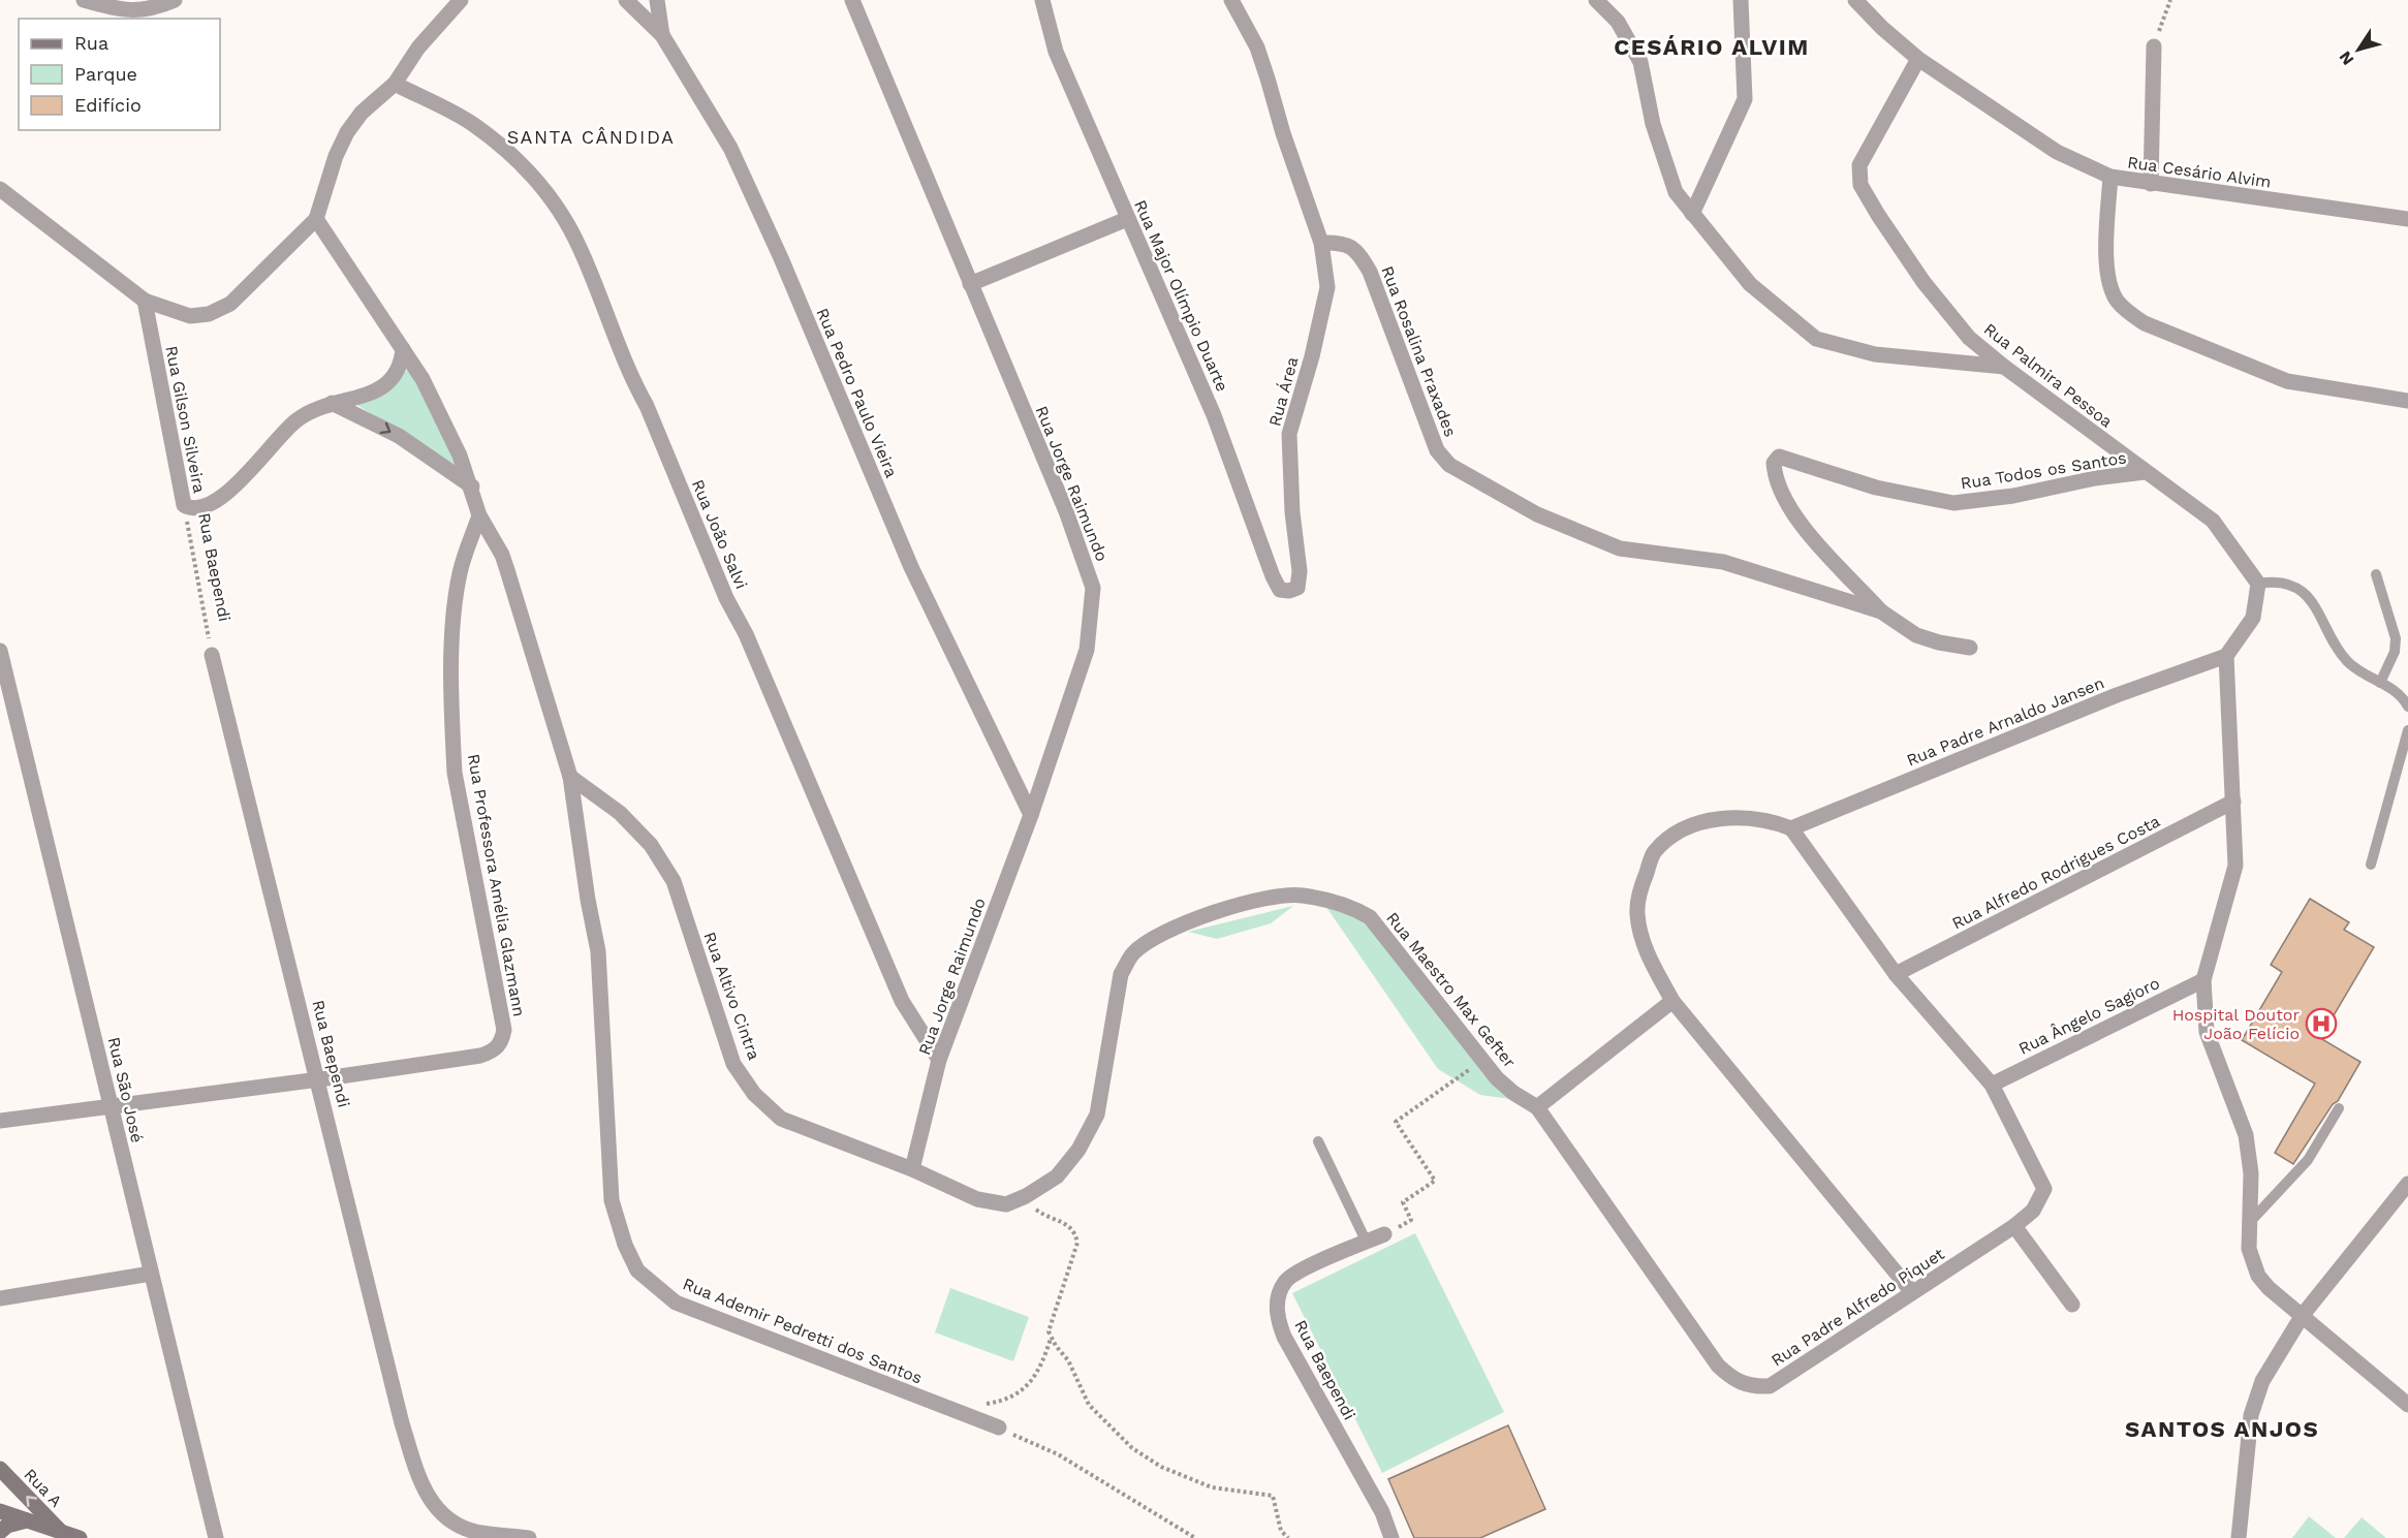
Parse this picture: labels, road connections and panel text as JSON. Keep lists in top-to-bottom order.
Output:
{
  "streets": {
    "main road": ["Rua A"],
    "street": [
      "Rua Cesário Alvim",
      "Rua Major Olímpio Duarte",
      "Rua Rosalina Praxades",
      "Rua Palmira Pessoa",
      "Rua Área",
      "Rua Pedro Paulo Vieira",
      "Rua Gilson Silveira",
      "Rua Todos os Santos",
      "Rua Jorge Raimundo",
      "Rua João Salvi",
      "Rua Baependi",
      "Rua Padre Arnaldo Jansen",
      "Rua Alfredo Rodrigues Costa",
      "Rua Professora Amélia Glazmann",
      "Rua Maestro Max Gefter",
      "Rua Altivo Cintra",
      "Rua Ângelo Sagioro",
      "Rua São José",
      "Rua Padre Alfredo Piquet",
      "Rua Ademir Pedretti dos Santos"
    ]
  },
  "crossings": [
    ["Rua Cesário Alvim", "Rua Palmira Pessoa"],
    ["Rua Major Olímpio Duarte", "Rua Área"],
    ["Rua Rosalina Praxades", "Rua Área"],
    ["Rua Rosalina Praxades", "Rua Todos os Santos"],
    ["Rua Palmira Pessoa", "Rua Todos os Santos"],
    ["Rua Pedro Paulo Vieira", "Rua Jorge Raimundo"],
    ["Rua Gilson Silveira", "Rua Baependi"],
    ["Rua Gilson Silveira", "Rua Ademir Pedretti dos Santos"],
    ["Rua Jorge Raimundo", "Rua João Salvi"],
    ["Rua Jorge Raimundo", "Rua Maestro Max Gefter"],
    ["Rua Jorge Raimundo", "Rua Altivo Cintra"],
    ["Rua Baependi", "Rua Professora Amélia Glazmann"],
    ["Rua Professora Amélia Glazmann", "Rua Ademir Pedretti dos Santos"],
    ["Rua Maestro Max Gefter", "Rua Altivo Cintra"],
    ["Rua Maestro Max Gefter", "Rua Padre Alfredo Piquet"],
    ["Rua Altivo Cintra", "Rua Ademir Pedretti dos Santos"],
    ["Rua Ângelo Sagioro", "Rua Padre Alfredo Piquet"]
  ],
  "districts": ["CESÁRIO ALVIM", "SANTA CÂNDIDA", "SANTOS ANJOS"],
  "places": {
    "hospital": ["Hospital Doutor João Felício"]
  },
  "legend": ["Rua", "Parque", "Edifício"],
  "north": "bottom left"
}
